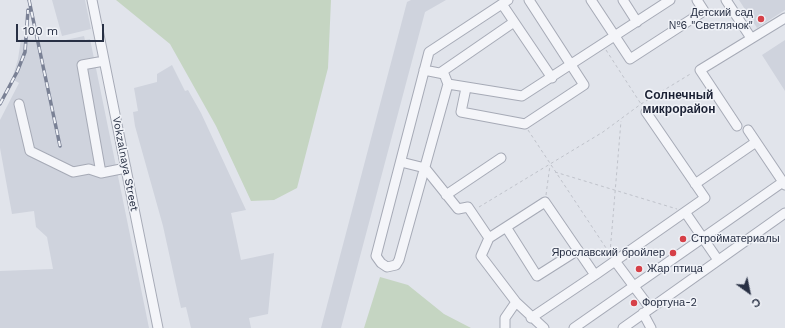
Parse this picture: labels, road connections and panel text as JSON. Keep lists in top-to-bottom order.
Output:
{
  "streets": {
    "street": ["Vokzalnaya Street"]
  },
  "districts": ["Солнечный микрорайон"],
  "places": [
    "Детский сад №6 \"Светлячок\"",
    "Стройматериалы",
    "Ярославский бройлер",
    "Жар птица",
    "Фортуна-2"
  ],
  "scale_bar": "100 m",
  "north": "bottom right"
}
